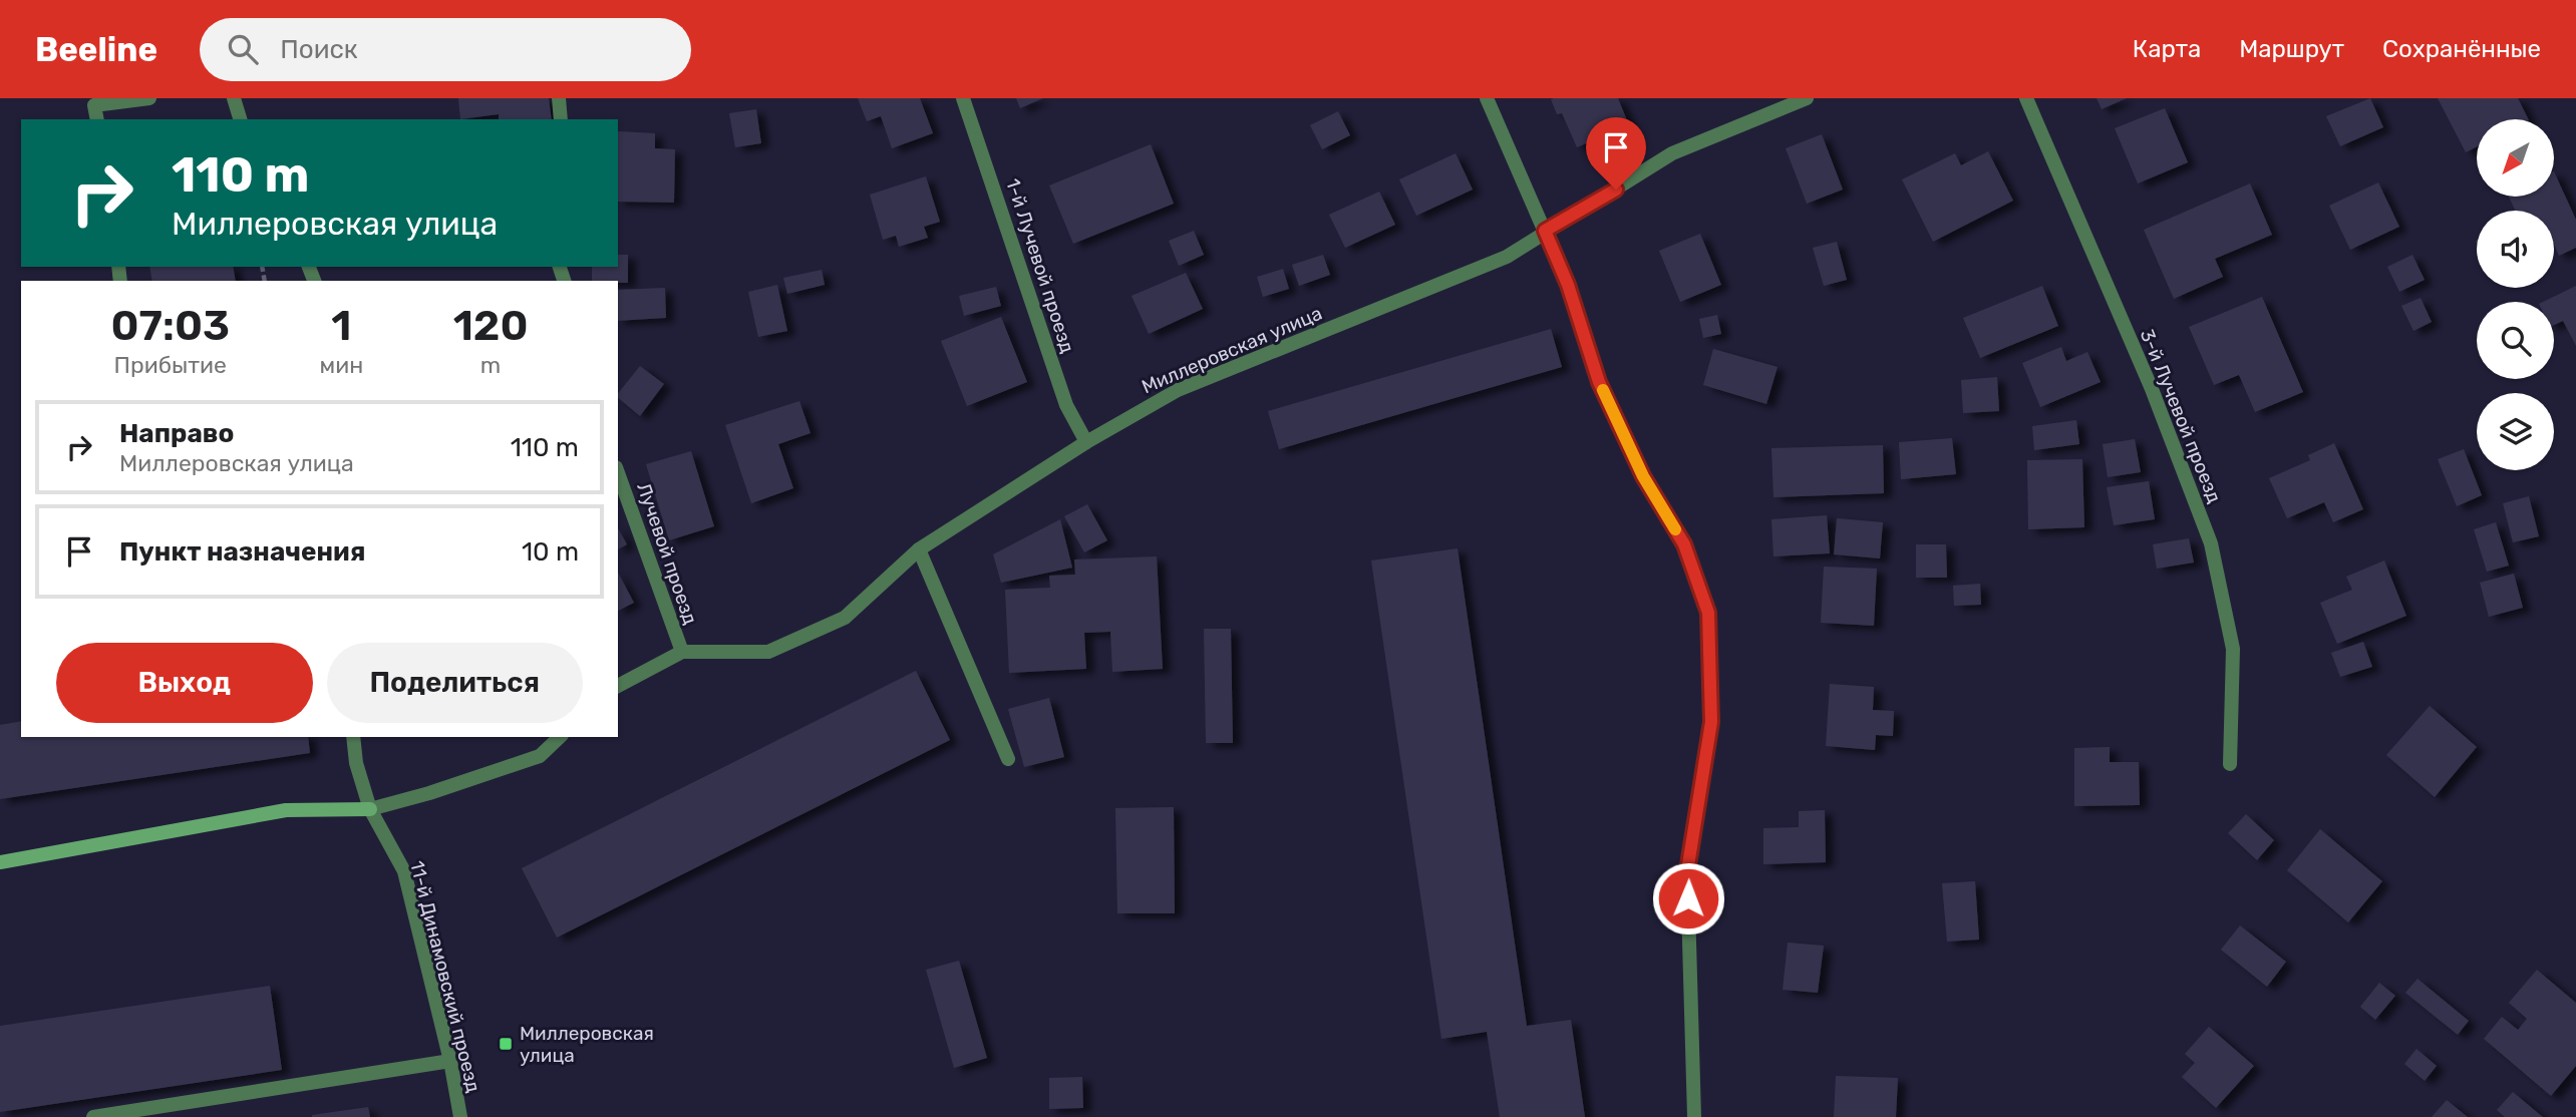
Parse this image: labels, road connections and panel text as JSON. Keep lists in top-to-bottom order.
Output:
{
  "streets": {
    "street": [
      "1-й Лучевой проезд",
      "Миллеровская улица",
      "3-й Лучевой проезд",
      "Лучевой проезд",
      "11-й Динамовский проезд"
    ]
  },
  "crossings": [
    ["1-й Лучевой проезд", "Миллеровская улица"],
    ["Миллеровская улица", "Лучевой проезд"]
  ],
  "places": {
    "transit": ["Миллеровская улица"]
  },
  "north": "bottom left",
  "page": {
    "header": "Beeline",
    "search": "Поиск",
    "nav": ["Карта", "Маршрут", "Сохранённые"],
    "turn": ["110 m", "Миллеровская улица"],
    "eta": [
      "07:03",
      "Прибытие",
      "1",
      "мин",
      "120",
      "m"
    ],
    "list": [
      {
        "name": "Направо",
        "note": "Миллеровская улица",
        "value": "110 m"
      },
      {
        "name": "Пункт назначения",
        "value": "10 m"
      }
    ],
    "buttons": ["Выход", "Поделиться"]
  }
}
